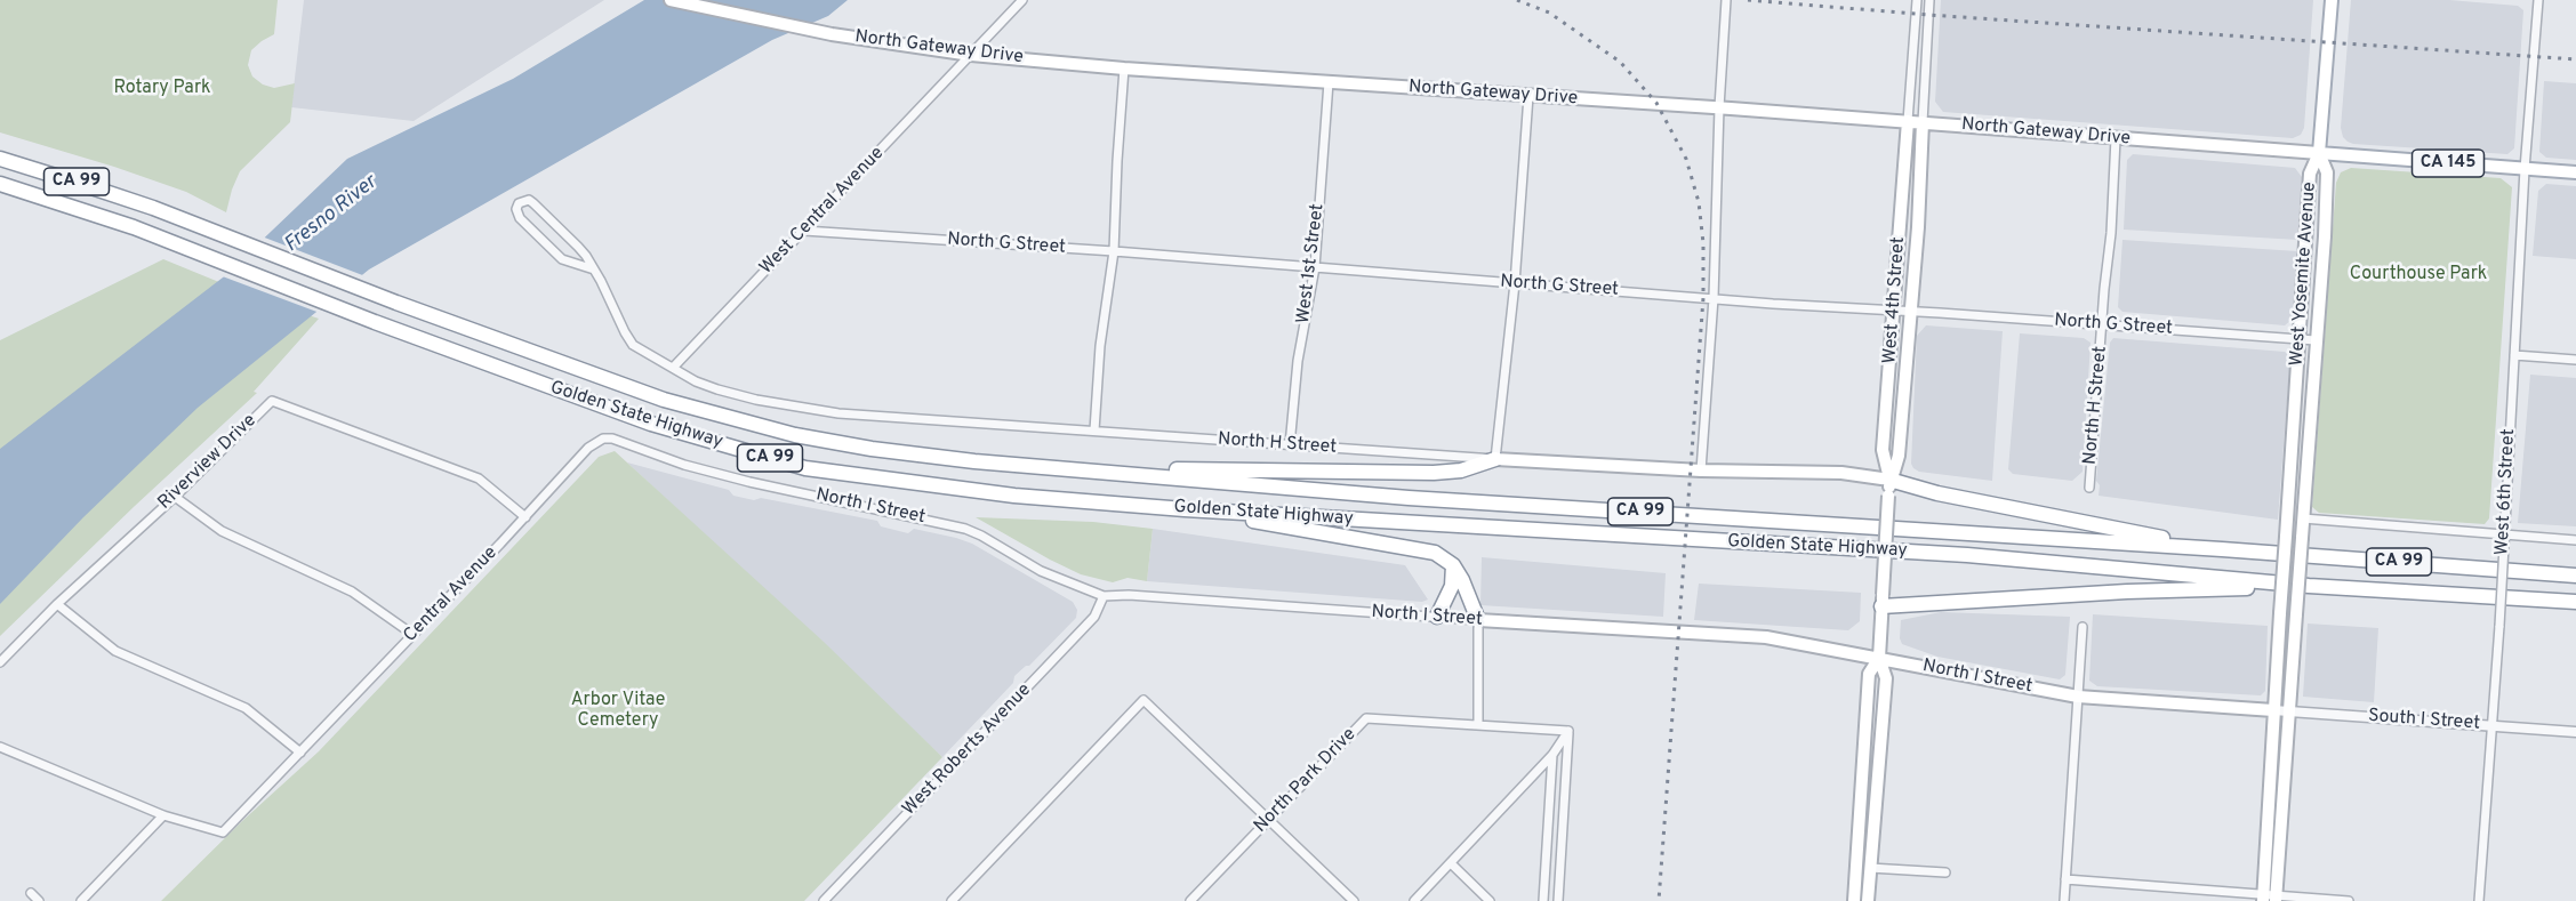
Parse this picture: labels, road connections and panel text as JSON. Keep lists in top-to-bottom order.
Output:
{
  "streets": {
    "highway": ["CA 99", "Golden State Highway"],
    "main road": [
      "North Gateway Drive",
      "CA 145",
      "West Yosemite Avenue",
      "West 4th Street",
      "North H Street",
      "North I Street"
    ],
    "street": [
      "West Central Avenue",
      "North G Street",
      "West 1st Street",
      "Riverview Drive",
      "West 6th Street",
      "Central Avenue",
      "South I Street",
      "West Roberts Avenue",
      "North Park Drive"
    ]
  },
  "crossings": [
    ["North Gateway Drive", "CA 145"],
    ["North Gateway Drive", "West Central Avenue"],
    ["North Gateway Drive", "West 1st Street"],
    ["North Gateway Drive", "West Yosemite Avenue"],
    ["North Gateway Drive", "West 4th Street"],
    ["North Gateway Drive", "North H Street"],
    ["CA 145", "West Yosemite Avenue"],
    ["CA 145", "West 6th Street"],
    ["West Central Avenue", "North G Street"],
    ["West Central Avenue", "North H Street"],
    ["North G Street", "West 1st Street"],
    ["North G Street", "West Yosemite Avenue"],
    ["North G Street", "West 4th Street"],
    ["North G Street", "North H Street"],
    ["West 1st Street", "North H Street"],
    ["West Yosemite Avenue", "North I Street"],
    ["West Yosemite Avenue", "South I Street"],
    ["West 4th Street", "North H Street"],
    ["West 4th Street", "North I Street"],
    ["Riverview Drive", "Central Avenue"],
    ["West 6th Street", "South I Street"],
    ["North I Street", "Central Avenue"],
    ["North I Street", "South I Street"],
    ["North I Street", "West Roberts Avenue"]
  ],
  "water": ["Fresno River"],
  "parks": ["Rotary Park", "Courthouse Park", "Arbor Vitae Cemetery"]
}
